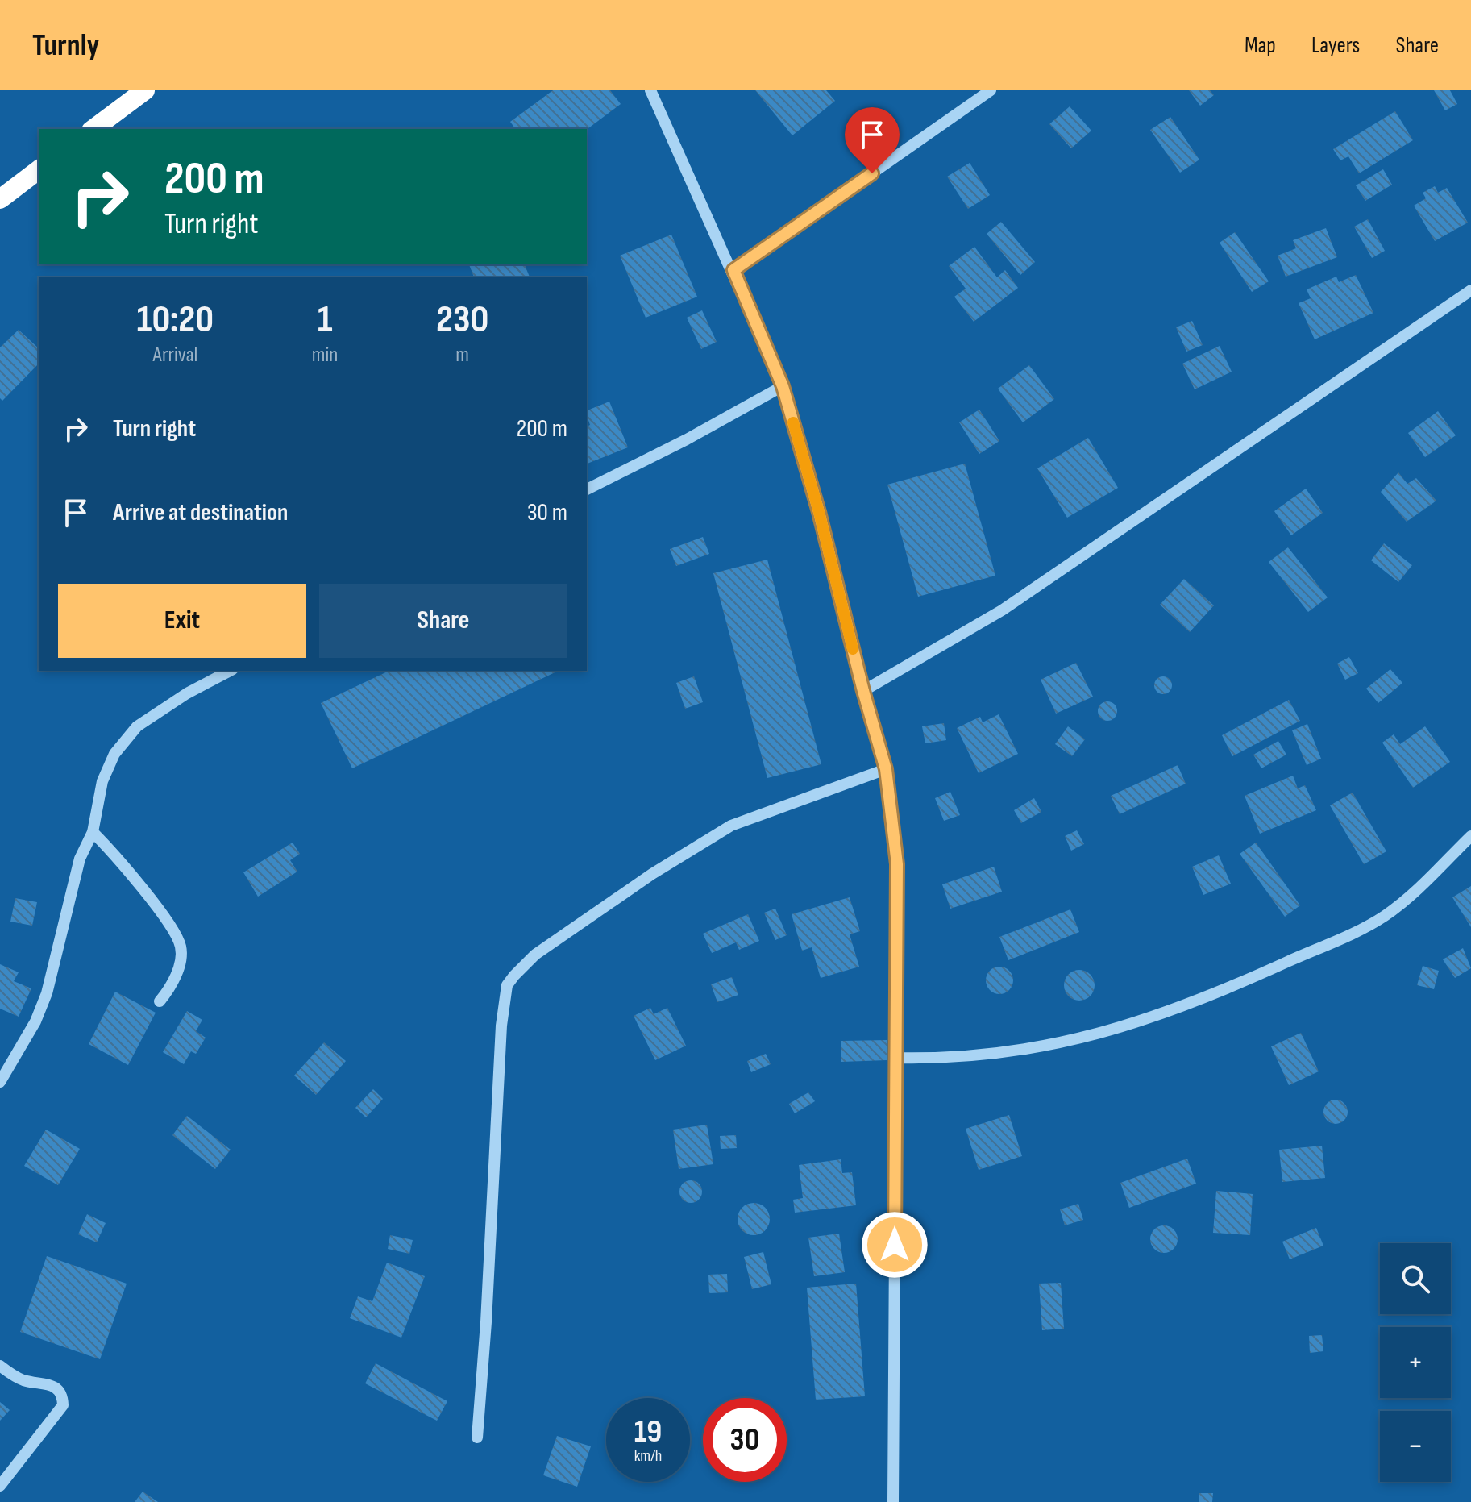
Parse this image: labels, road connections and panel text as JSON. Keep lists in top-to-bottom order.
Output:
{
  "page": {
    "header": "Turnly",
    "nav": ["Map", "Layers", "Share"],
    "turn": ["200 m", "Turn right"],
    "eta": [
      "10:20",
      "Arrival",
      "1",
      "min",
      "230",
      "m"
    ],
    "list": [
      {
        "name": "Turn right",
        "value": "200 m"
      },
      {
        "name": "Arrive at destination",
        "value": "30 m"
      }
    ],
    "buttons": ["Exit", "Share"],
    "map_buttons": ["+", "−"],
    "speed": "19 km/h",
    "limit": "30"
  }
}
